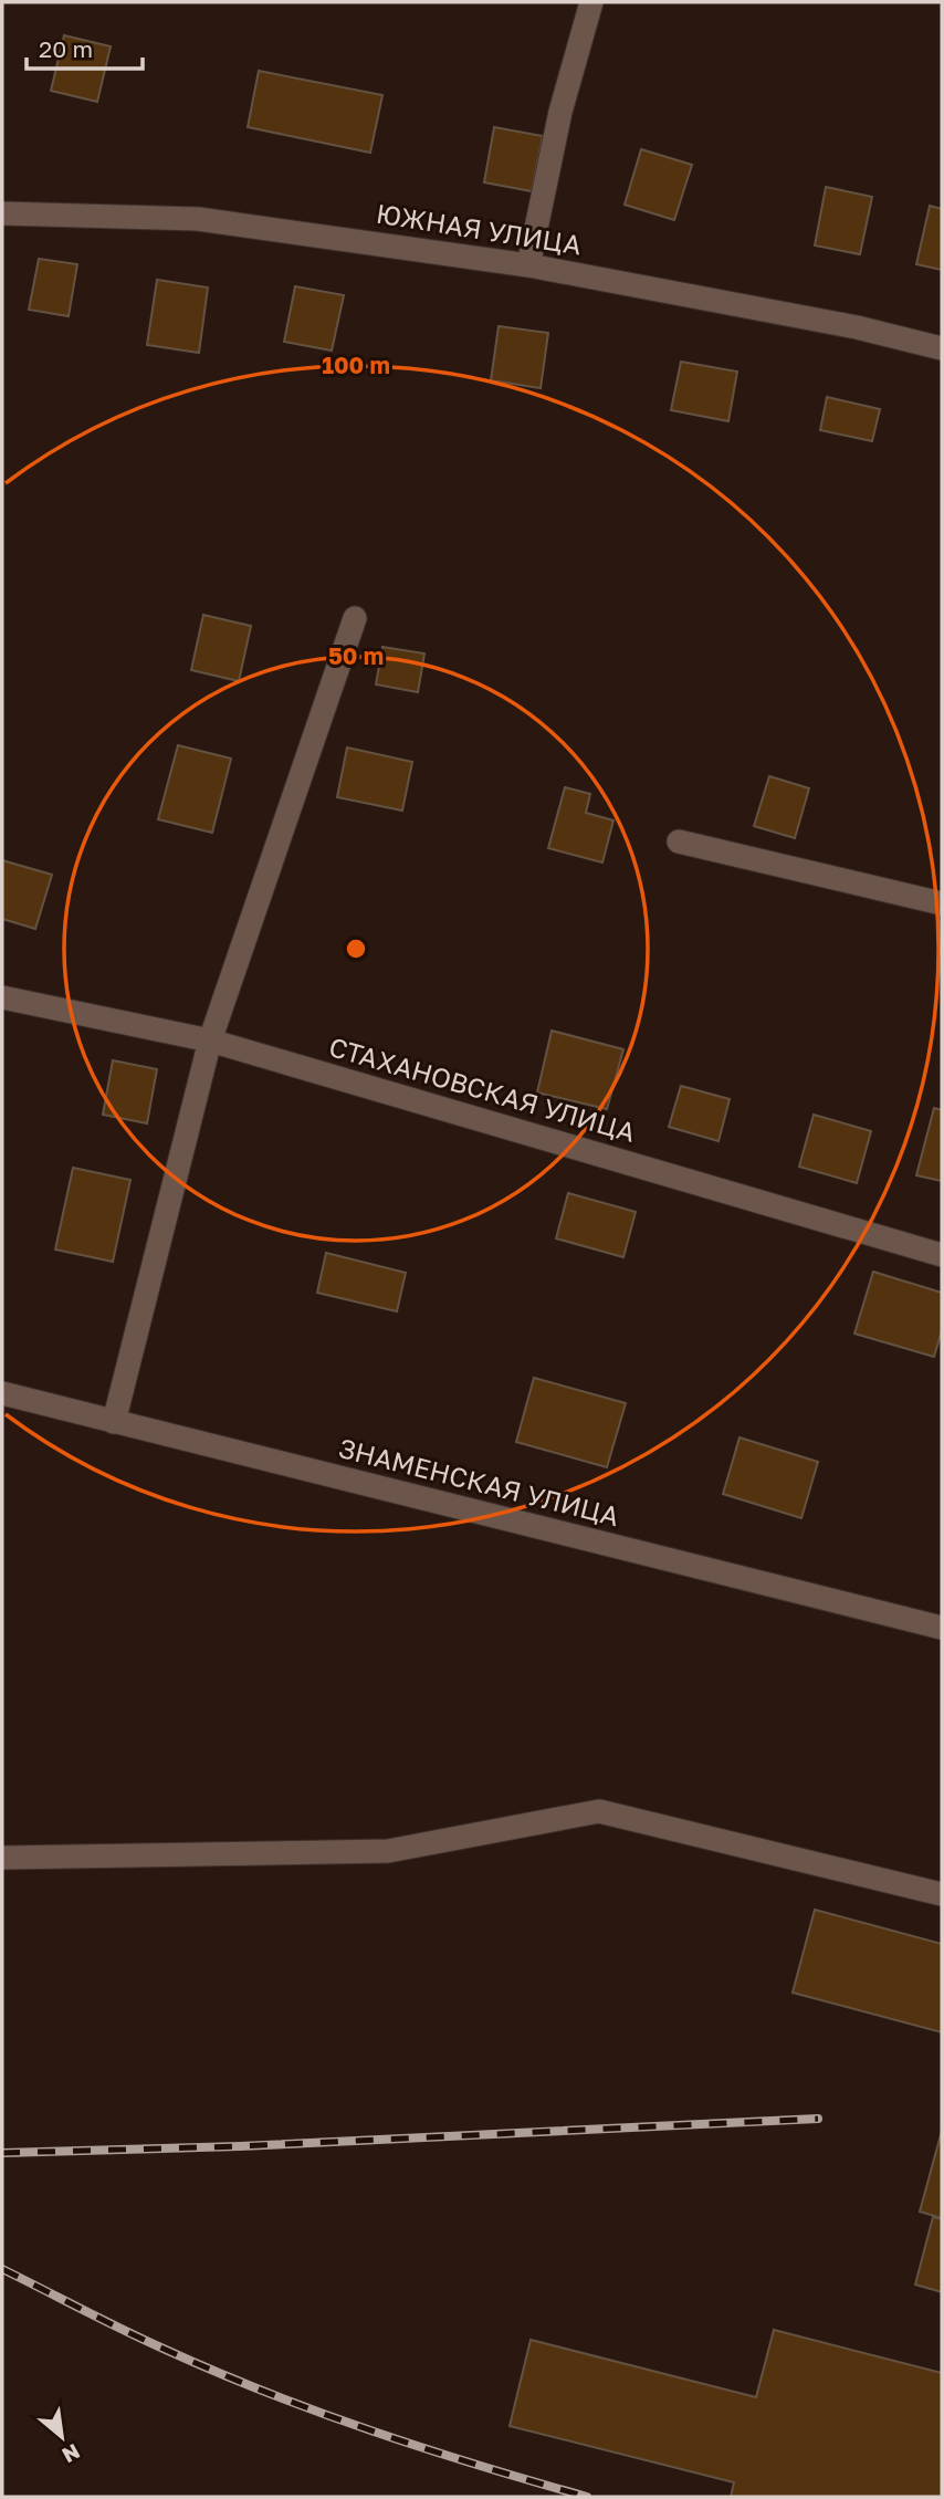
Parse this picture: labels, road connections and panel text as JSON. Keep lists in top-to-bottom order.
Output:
{
  "streets": {
    "street": ["ЮЖНАЯ УЛИЦА", "СТАХАНОВСКАЯ УЛИЦА", "ЗНАМЕНСКАЯ УЛИЦА"]
  },
  "scale_bar": "20 m",
  "north": "bottom right",
  "rings": ["100 m", "50 m"]
}
